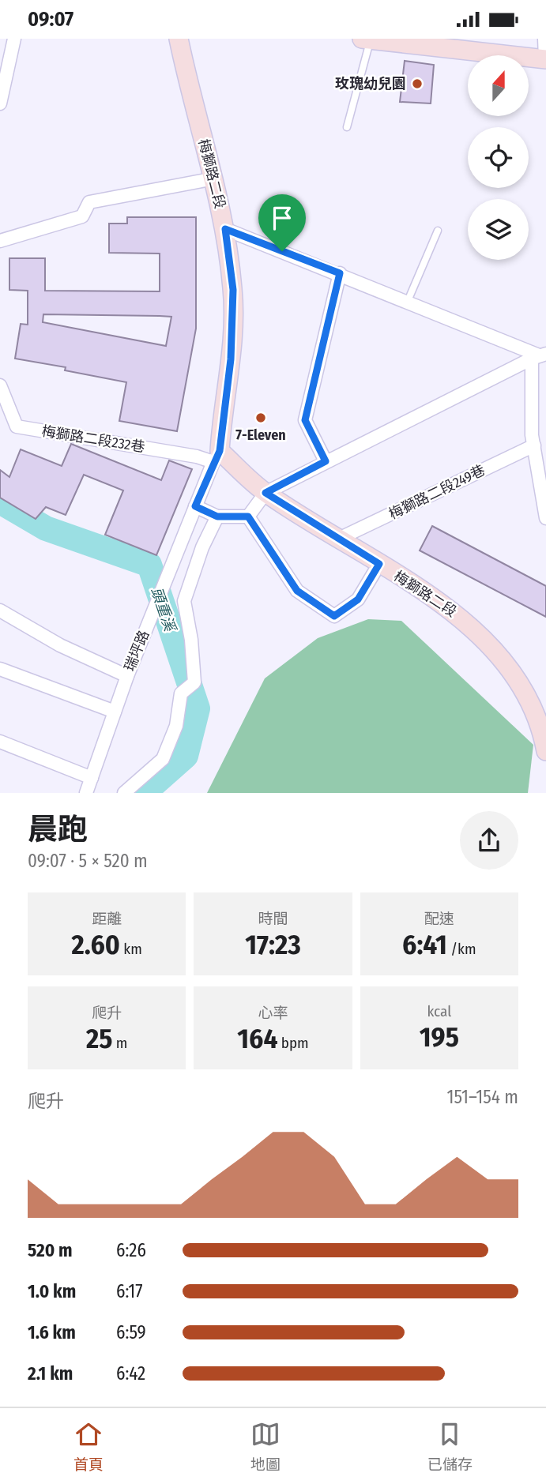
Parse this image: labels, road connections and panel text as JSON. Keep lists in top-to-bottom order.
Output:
{
  "streets": {
    "street": [
      "梅獅路二段",
      "梅獅路二段232巷",
      "梅獅路二段249巷",
      "瑞坪路"
    ]
  },
  "crossings": [
    ["梅獅路二段", "梅獅路二段232巷"],
    ["梅獅路二段", "梅獅路二段249巷"],
    ["梅獅路二段", "瑞坪路"],
    ["梅獅路二段232巷", "瑞坪路"]
  ],
  "water": ["頭重溪"],
  "places": ["玫瑰幼兒園", "7-Eleven"],
  "north": "top",
  "page": {
    "status": "09:07",
    "heading": ["晨跑", "09:07 · 5 × 520 m"],
    "stats": [
      ["距離", "2.60 km"],
      ["時間", "17:23"],
      ["配速", "6:41 /km"],
      ["爬升", "25 m"],
      ["心率", "164 bpm"],
      ["kcal", "195"]
    ],
    "chart": ["爬升", "151–154 m"],
    "list": [
      {
        "name": "520 m",
        "note": "6:26"
      },
      {
        "name": "1.0 km",
        "note": "6:17"
      },
      {
        "name": "1.6 km",
        "note": "6:59"
      },
      {
        "name": "2.1 km",
        "note": "6:42"
      }
    ],
    "tabs": ["首頁", "地圖", "已儲存"]
  }
}
